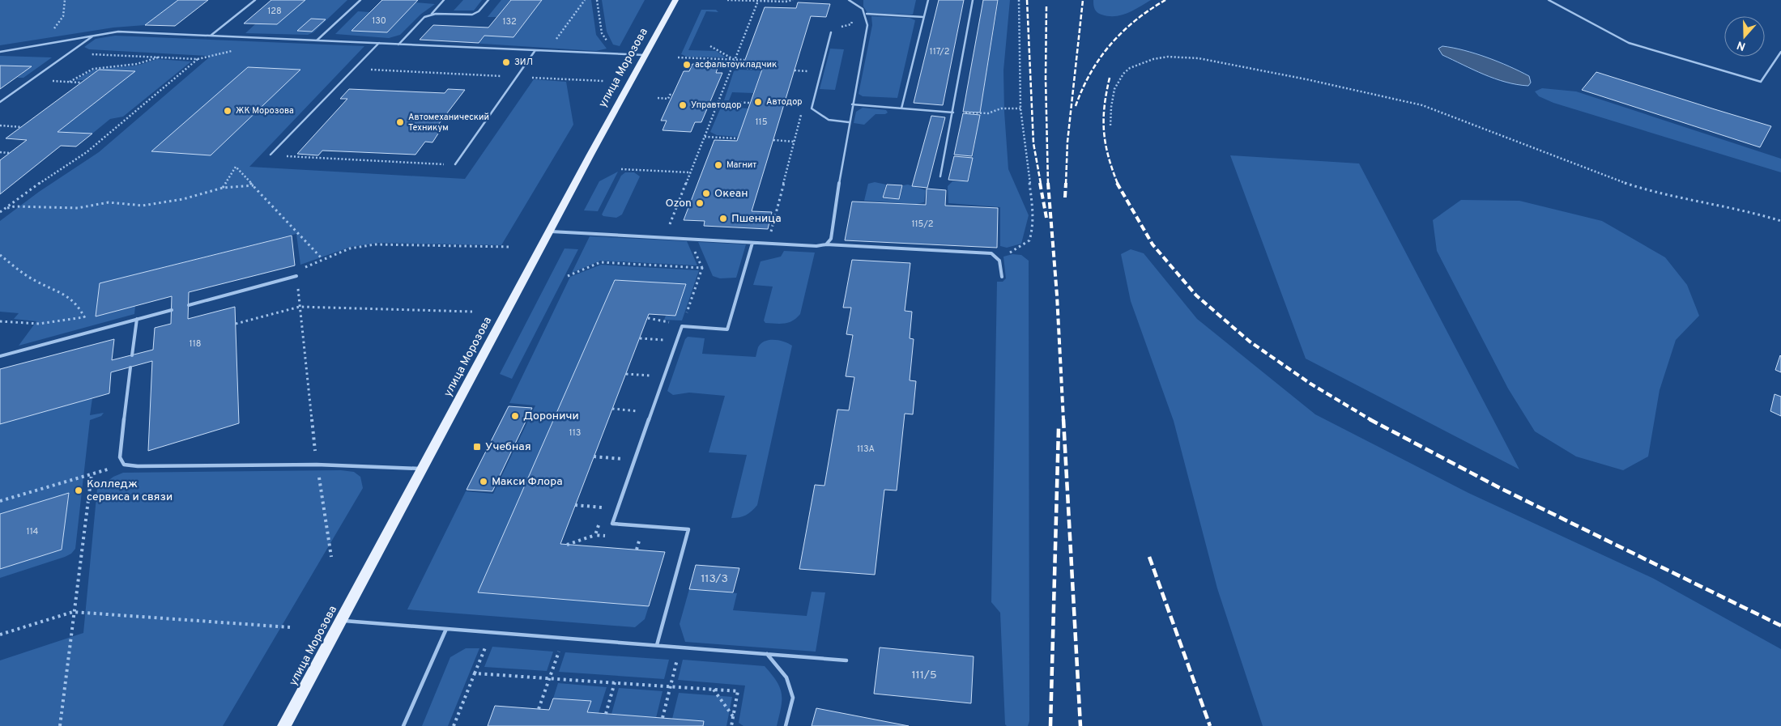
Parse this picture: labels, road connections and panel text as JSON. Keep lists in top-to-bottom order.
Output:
{
  "streets": {
    "main road": ["улица Морозова"]
  },
  "places": {
    "other": [
      "ЗИЛ",
      "асфальтоукладчик",
      "Автодор",
      "Управтодор",
      "ЖК Морозова",
      "Автомеханический Техникум",
      "Магнит",
      "Океан",
      "Ozon",
      "Пшеница",
      "Дороничи",
      "Макси Флора",
      "Колледж сервиса и связи"
    ],
    "transit": ["Учебная"]
  },
  "house_numbers": [
    "128",
    "130",
    "132",
    "117/2",
    "115",
    "115/2",
    "118",
    "113",
    "113А",
    "114",
    "113/3",
    "111/5"
  ],
  "north": "bottom"
}
